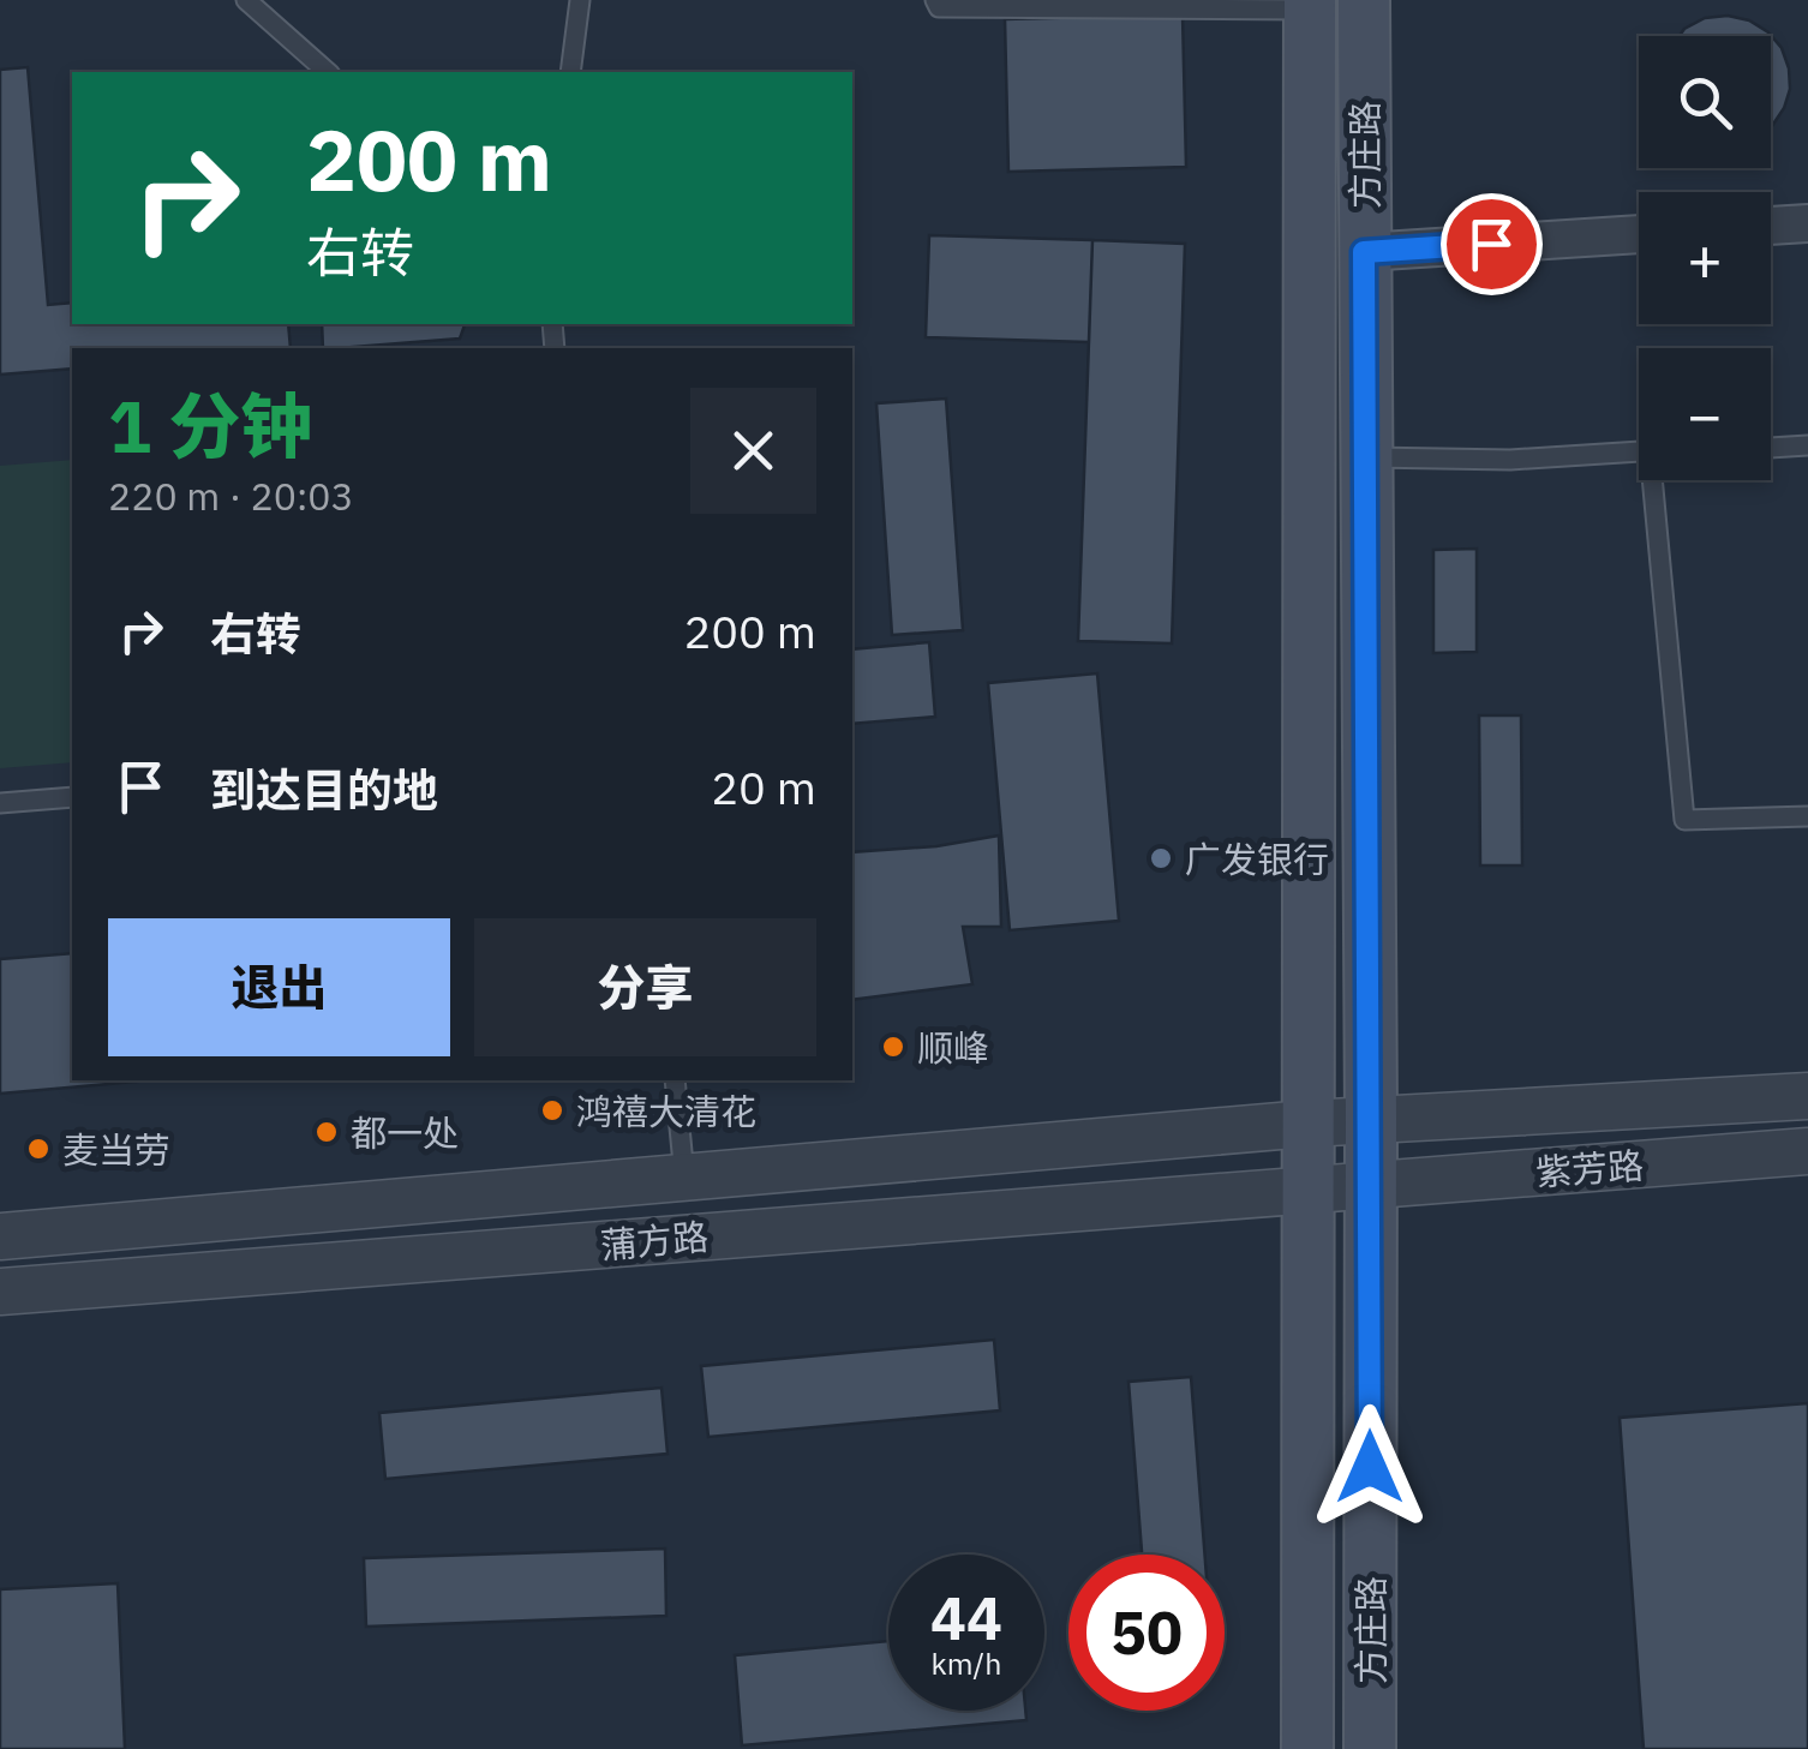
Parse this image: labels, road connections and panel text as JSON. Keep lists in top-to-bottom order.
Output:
{
  "streets": {
    "main road": ["方庄路"],
    "street": ["紫芳路", "蒲方路"]
  },
  "crossings": [
    ["方庄路", "紫芳路"],
    ["方庄路", "蒲方路"],
    ["紫芳路", "蒲方路"]
  ],
  "places": [
    "广发银行",
    "顺峰",
    "鸿禧大清花",
    "都一处",
    "麦当劳"
  ],
  "page": {
    "map_buttons": ["+", "−"],
    "turn": ["200 m", "右转"],
    "heading": ["1 分钟", "220 m · 20:03"],
    "list": [
      {
        "name": "右转",
        "value": "200 m"
      },
      {
        "name": "到达目的地",
        "value": "20 m"
      }
    ],
    "buttons": ["退出", "分享"],
    "speed": "44 km/h",
    "limit": "50"
  }
}
